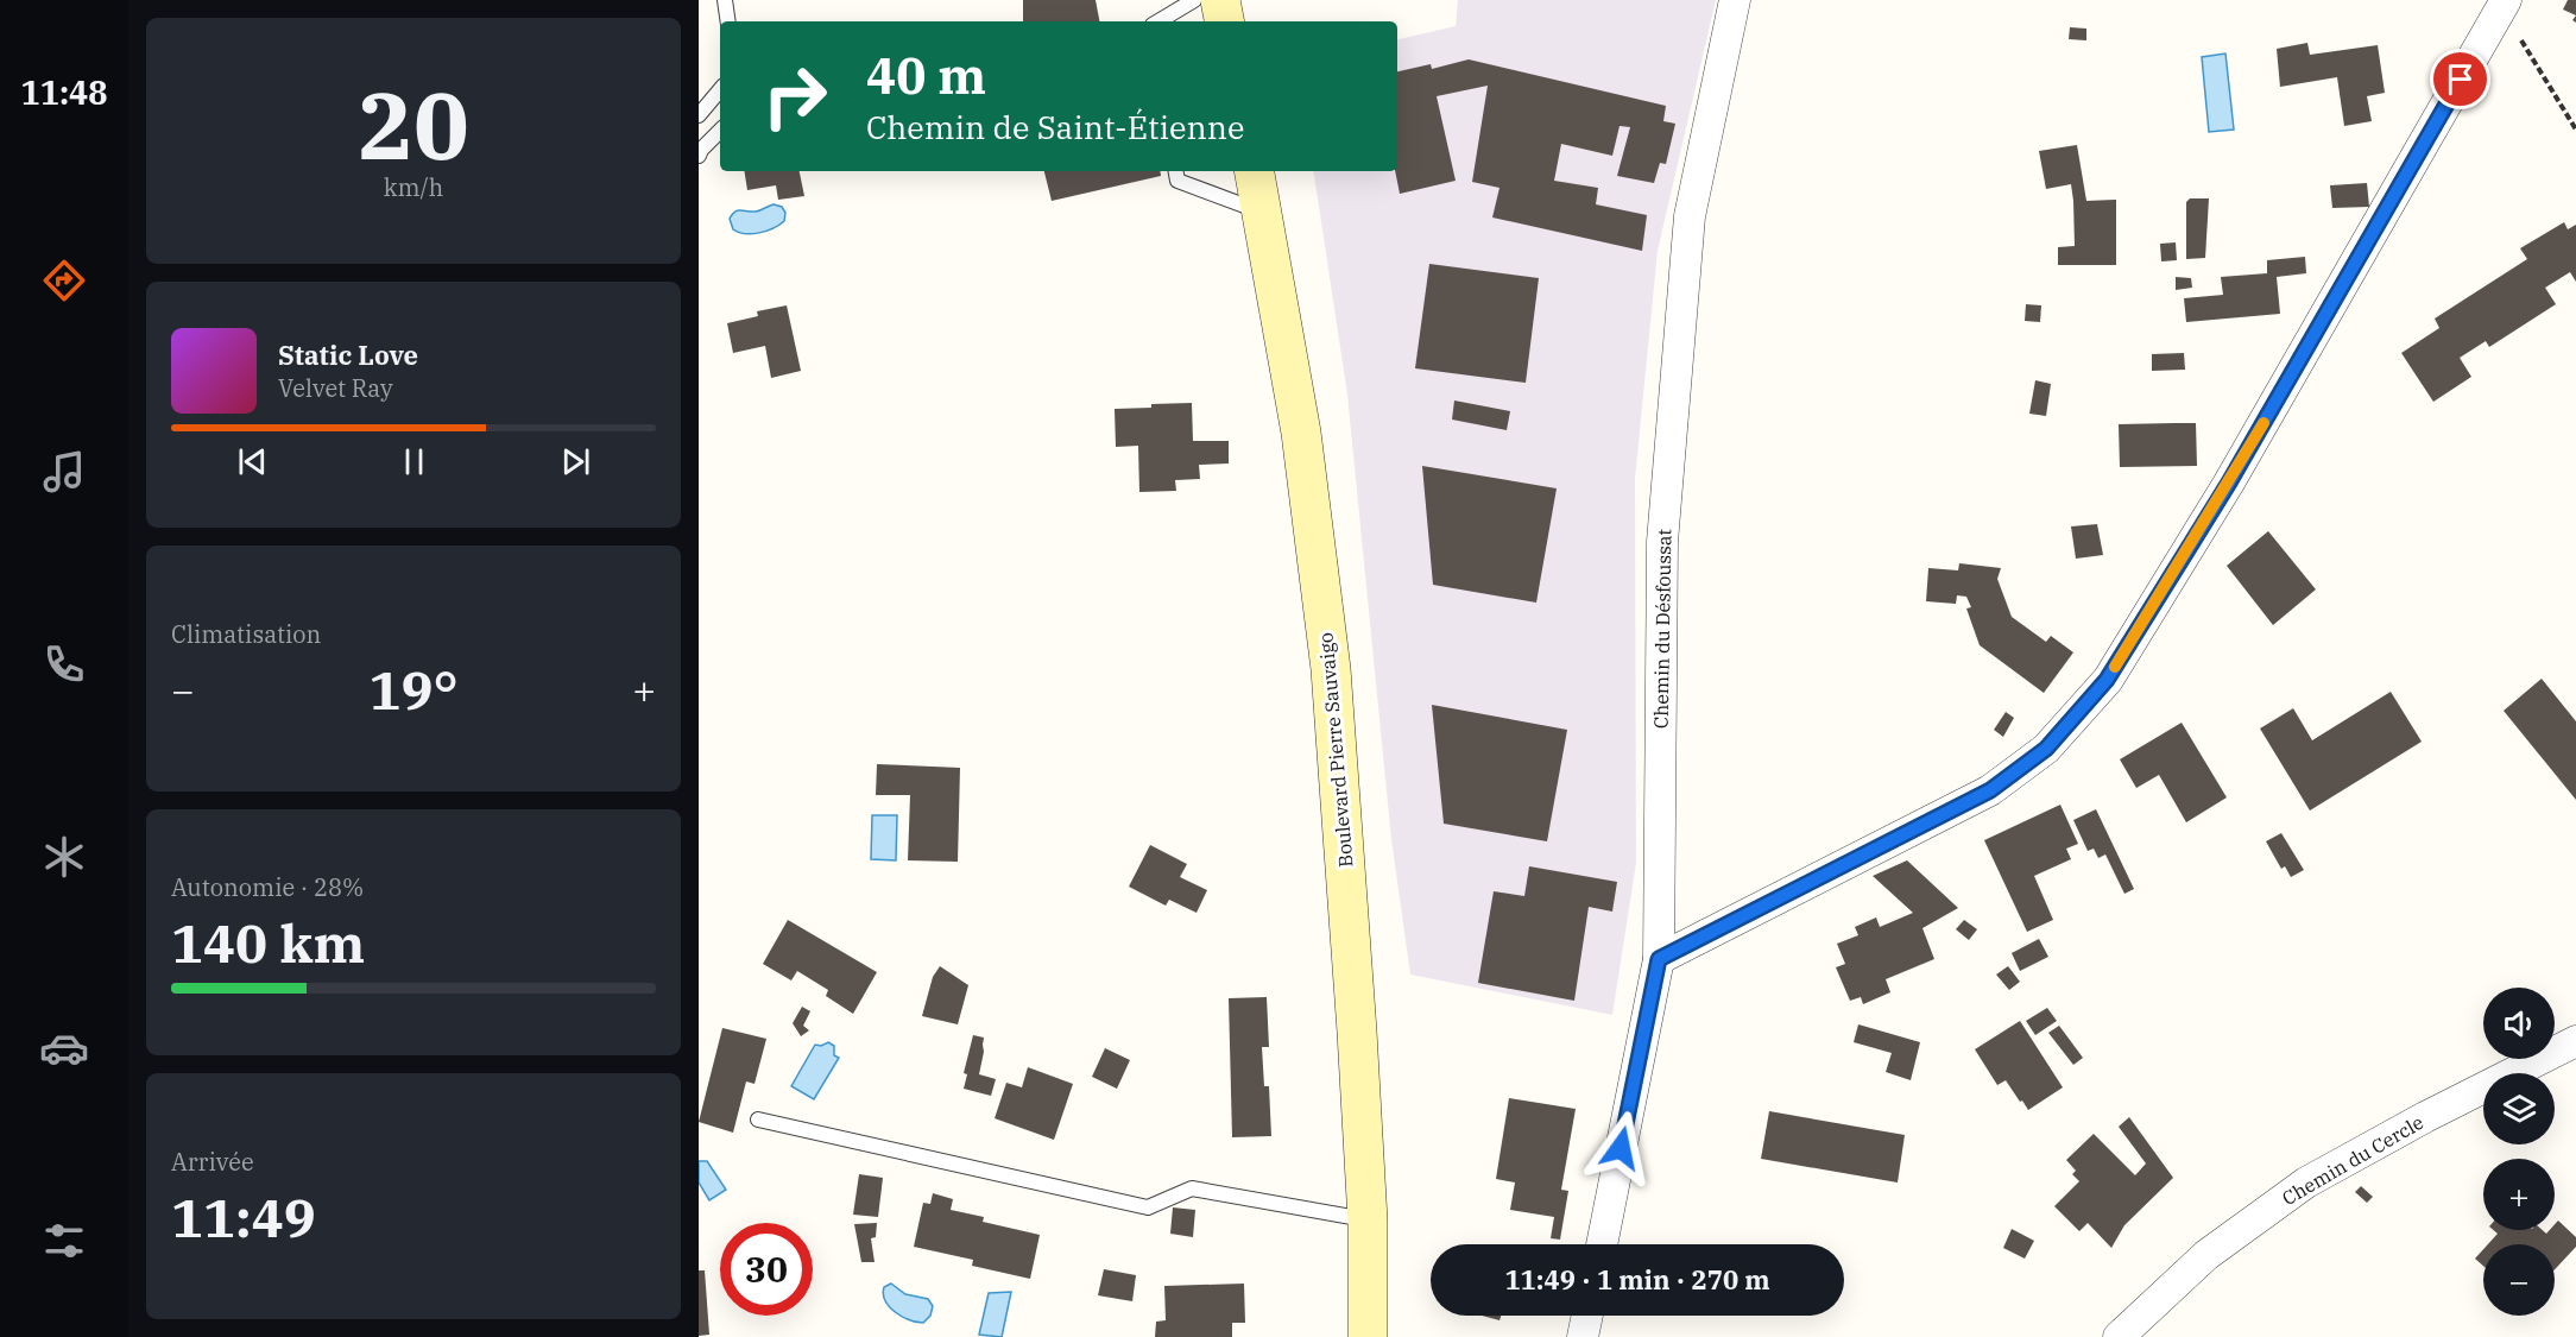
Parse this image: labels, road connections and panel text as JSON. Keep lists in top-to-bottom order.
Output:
{
  "streets": {
    "main road": ["Boulevard Pierre Sauvaigo"],
    "street": ["Chemin du Désfoussat", "Chemin du Cercle"]
  },
  "page": {
    "tabs": "11:48",
    "tile": [
      ["20", "km/h"],
      "Climatisation",
      ["Autonomie · 28%", "140 km"],
      ["Arrivée", "11:49"]
    ],
    "turn": ["40 m", "Chemin de Saint-Étienne"],
    "song": ["Static Love", "Velvet Ray"],
    "heat": ["−", "19°", "+"],
    "map_buttons": ["+", "−"],
    "limit": "30",
    "trip": "11:49 · 1 min · 270 m"
  }
}
